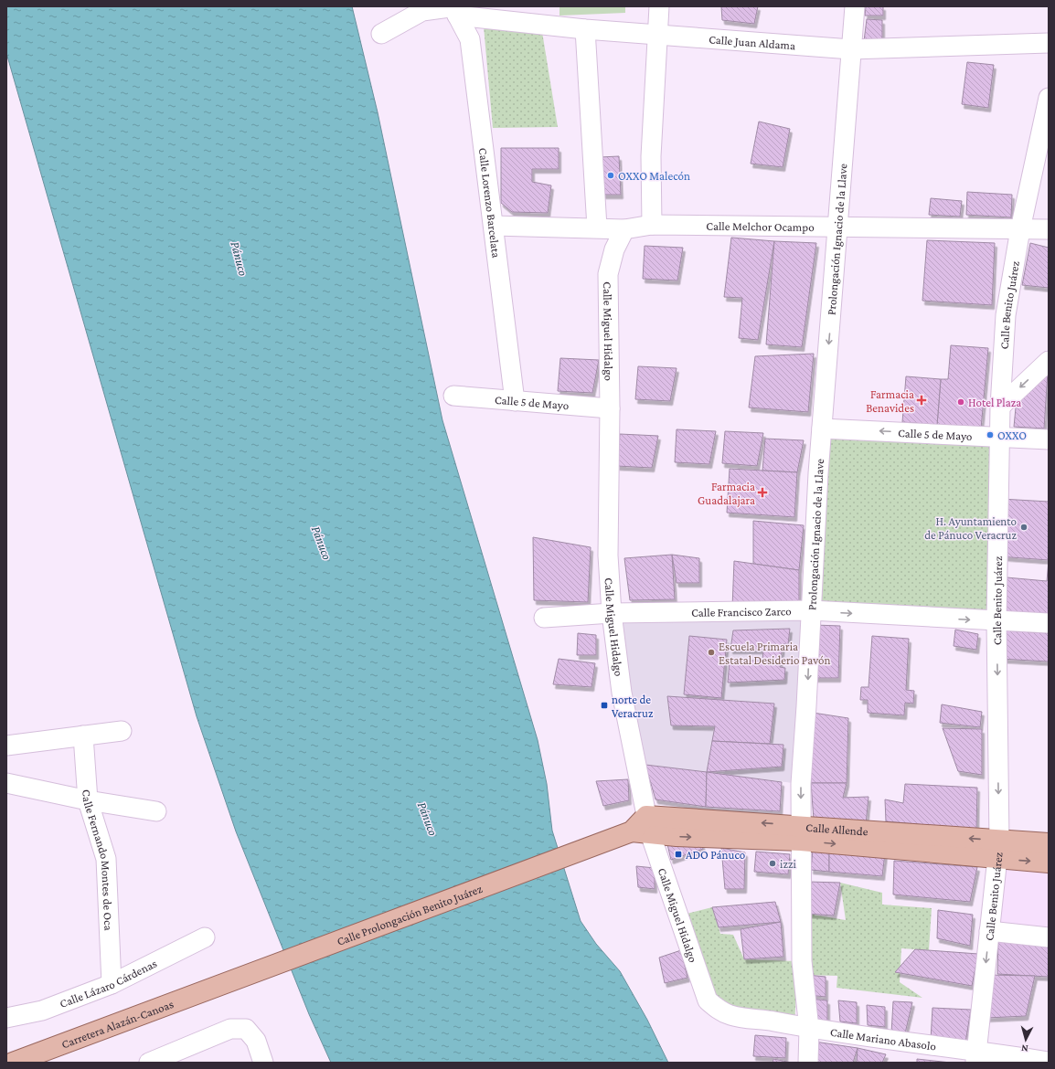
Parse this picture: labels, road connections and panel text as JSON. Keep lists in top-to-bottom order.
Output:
{
  "streets": {
    "main road": ["Calle Allende", "Calle Prolongación Benito Juárez", "Carretera Alazán-Canoas"],
    "street": [
      "Calle Juan Aldama",
      "Calle Lorenzo Barcelata",
      "Calle Melchor Ocampo",
      "Prolongación Ignacio de la Llave",
      "Calle Benito Juárez",
      "Calle Miguel Hidalgo",
      "Calle 5 de Mayo",
      "Calle Francisco Zarco",
      "Calle Fernando Montes de Oca",
      "Calle Lázaro Cárdenas",
      "Calle Mariano Abasolo"
    ]
  },
  "crossings": [
    ["Calle Juan Aldama", "Calle Lorenzo Barcelata"],
    ["Calle Juan Aldama", "Prolongación Ignacio de la Llave"],
    ["Calle Lorenzo Barcelata", "Calle Melchor Ocampo"],
    ["Calle Lorenzo Barcelata", "Calle 5 de Mayo"],
    ["Calle Melchor Ocampo", "Prolongación Ignacio de la Llave"],
    ["Calle Melchor Ocampo", "Calle Benito Juárez"],
    ["Calle Melchor Ocampo", "Calle Miguel Hidalgo"],
    ["Prolongación Ignacio de la Llave", "Calle 5 de Mayo"],
    ["Prolongación Ignacio de la Llave", "Calle Francisco Zarco"],
    ["Prolongación Ignacio de la Llave", "Calle Allende"],
    ["Prolongación Ignacio de la Llave", "Calle Mariano Abasolo"],
    ["Calle Benito Juárez", "Calle 5 de Mayo"],
    ["Calle Benito Juárez", "Calle Francisco Zarco"],
    ["Calle Benito Juárez", "Calle Allende"],
    ["Calle Benito Juárez", "Calle Mariano Abasolo"],
    ["Calle Miguel Hidalgo", "Calle 5 de Mayo"],
    ["Calle Miguel Hidalgo", "Calle Francisco Zarco"],
    ["Calle Miguel Hidalgo", "Calle Allende"],
    ["Calle Miguel Hidalgo", "Calle Mariano Abasolo"],
    ["Calle Allende", "Calle Prolongación Benito Juárez"],
    ["Calle Fernando Montes de Oca", "Calle Lázaro Cárdenas"],
    ["Calle Prolongación Benito Juárez", "Carretera Alazán-Canoas"]
  ],
  "one_way": [
    "Prolongación Ignacio de la Llave",
    "Calle Benito Juárez",
    "Calle 5 de Mayo",
    "Calle Francisco Zarco"
  ],
  "water": ["Pánuco"],
  "places": {
    "other": [
      "OXXO Malecón",
      "Hotel Plaza",
      "OXXO",
      "H. Ayuntamiento de Pánuco Veracruz",
      "Escuela Primaria Estatal Desiderio Pavón",
      "izzi"
    ],
    "health": ["Farmacia Benavides", "Farmacia Guadalajara"],
    "transit": ["norte de Veracruz", "ADO Pánuco"]
  },
  "north": "bottom"
}
